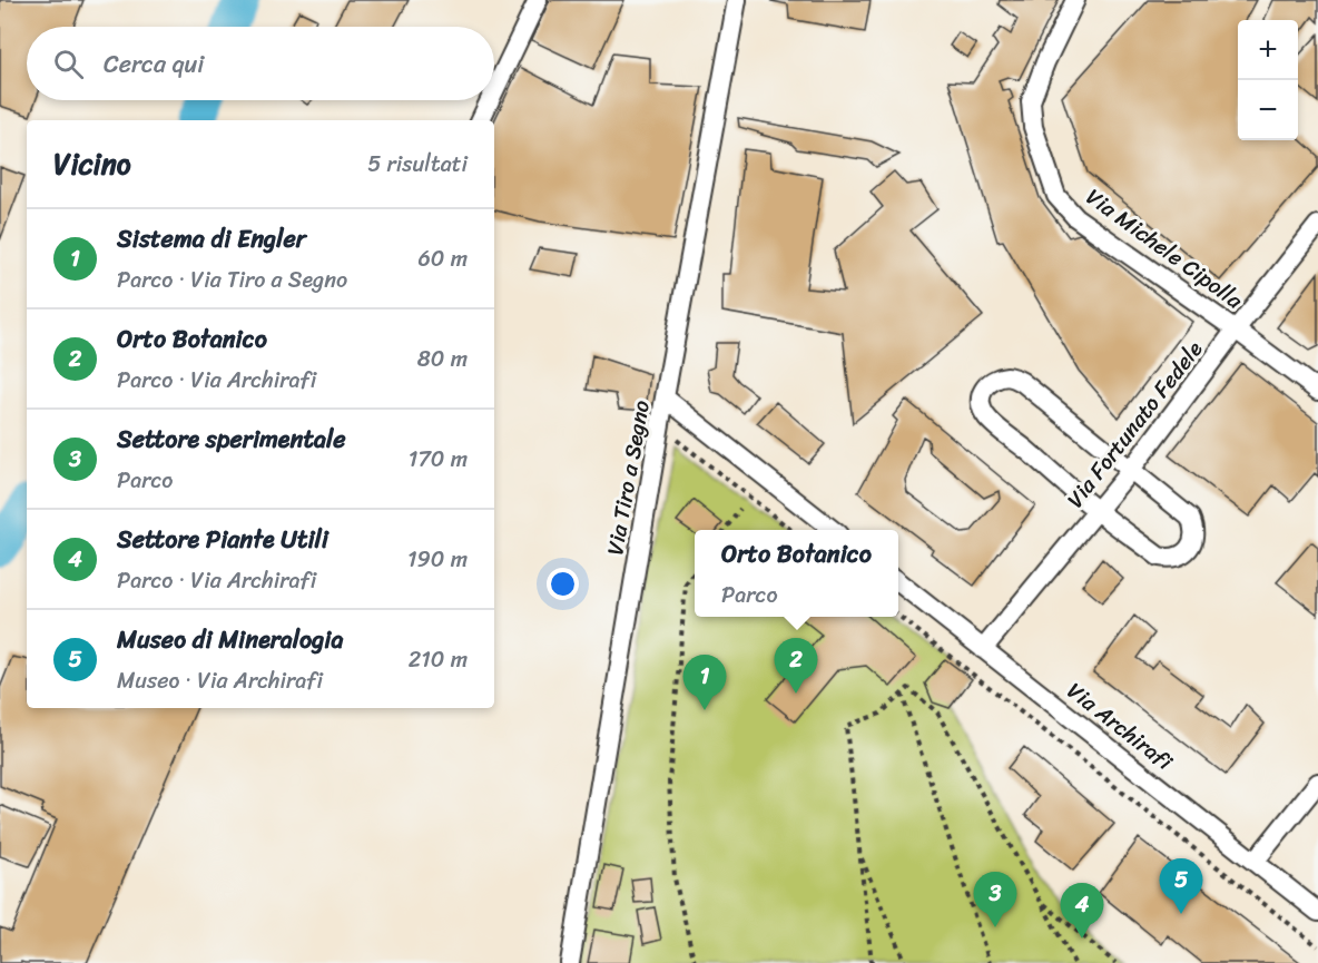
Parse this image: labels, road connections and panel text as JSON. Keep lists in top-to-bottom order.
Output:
{
  "streets": {
    "street": [
      "Via Michele Cipolla",
      "Via Fortunato Fedele",
      "Via Tiro a Segno",
      "Via Archirafi"
    ]
  },
  "crossings": [
    ["Via Michele Cipolla", "Via Fortunato Fedele"],
    ["Via Fortunato Fedele", "Via Archirafi"]
  ],
  "page": {
    "map_buttons": ["+", "−"],
    "search": "Cerca qui",
    "heading": ["Vicino", "5 risultati"],
    "list": [
      {
        "mark": "1",
        "name": "Sistema di Engler",
        "note": "Parco · Via Tiro a Segno",
        "value": "60 m"
      },
      {
        "mark": "2",
        "name": "Orto Botanico",
        "note": "Parco · Via Archirafi",
        "value": "80 m"
      },
      {
        "mark": "3",
        "name": "Settore sperimentale",
        "note": "Parco",
        "value": "170 m"
      },
      {
        "mark": "4",
        "name": "Settore Piante Utili",
        "note": "Parco · Via Archirafi",
        "value": "190 m"
      },
      {
        "mark": "5",
        "name": "Museo di Mineralogia",
        "note": "Museo · Via Archirafi",
        "value": "210 m"
      }
    ],
    "popup": ["Orto Botanico", "Parco"],
    "pins": [
      "2",
      "1",
      "5",
      "3",
      "4"
    ]
  }
}
